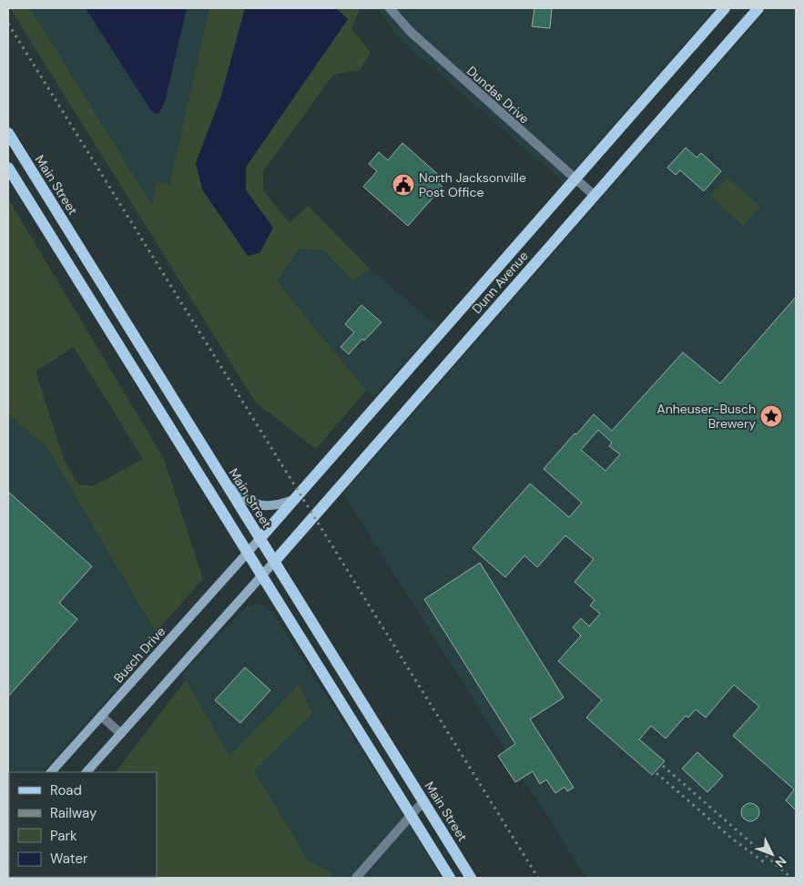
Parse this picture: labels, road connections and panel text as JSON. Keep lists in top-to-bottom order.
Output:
{
  "streets": {
    "main road": ["Main Street", "Dunn Avenue"],
    "street": ["Dundas Drive", "Busch Drive"]
  },
  "crossings": [
    ["Dundas Drive", "Dunn Avenue"],
    ["Main Street", "Dunn Avenue"],
    ["Dunn Avenue", "Busch Drive"]
  ],
  "places": {
    "public building": ["North Jacksonville Post Office"],
    "place": ["Anheuser-Busch Brewery"]
  },
  "legend": [
    "Road",
    "Railway",
    "Park",
    "Water"
  ],
  "north": "bottom right"
}
